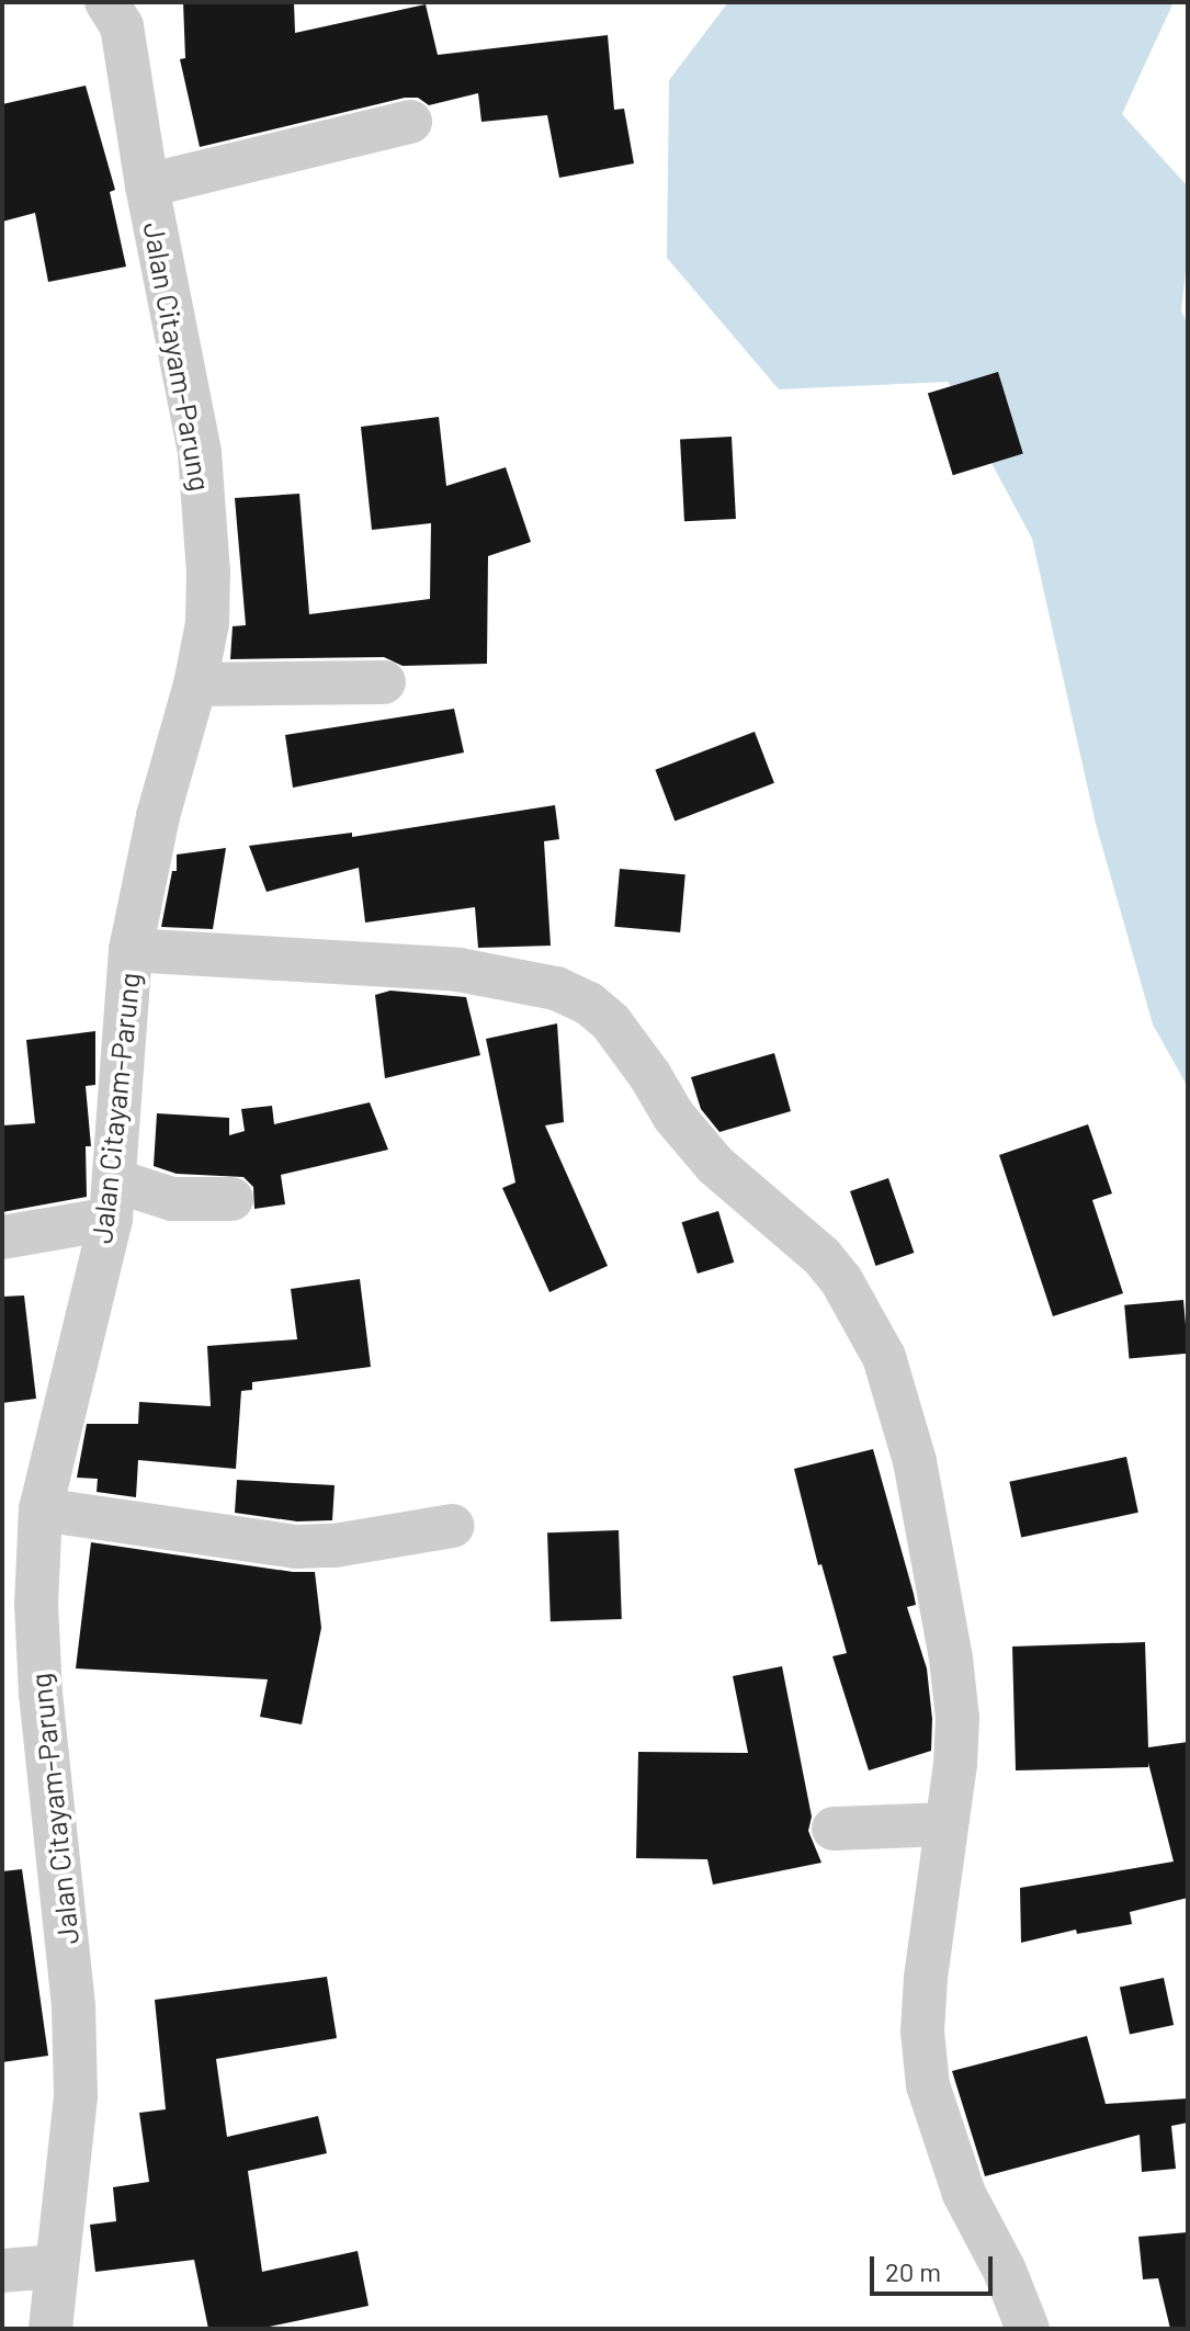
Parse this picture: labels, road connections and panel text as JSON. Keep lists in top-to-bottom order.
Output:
{
  "streets": {
    "street": ["Jalan Citayam-Parung"]
  },
  "scale_bar": "20 m"
}
